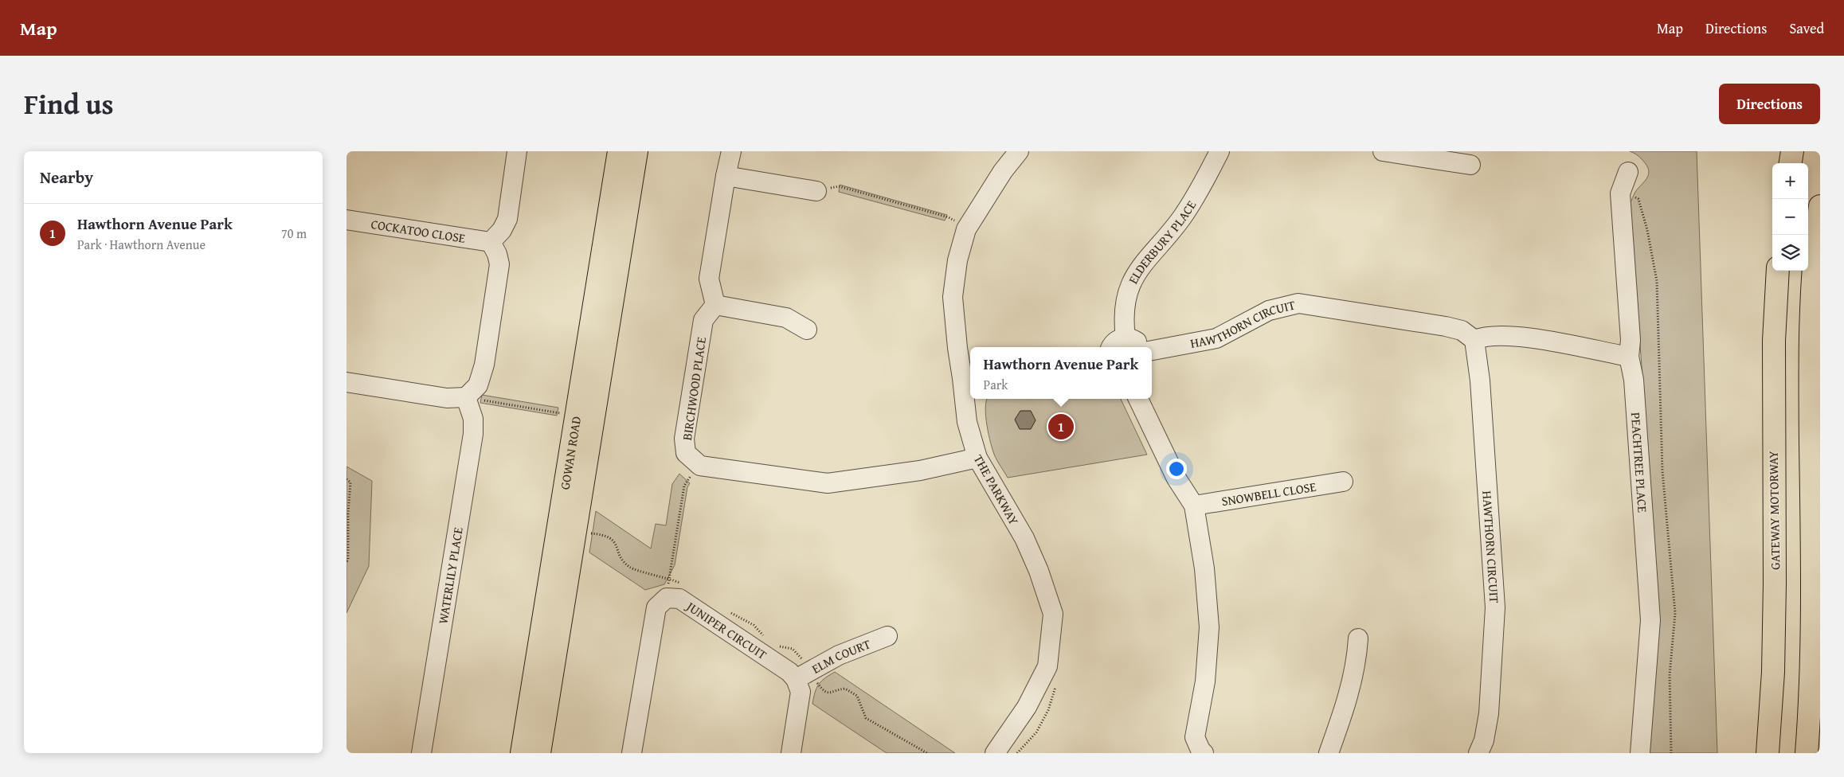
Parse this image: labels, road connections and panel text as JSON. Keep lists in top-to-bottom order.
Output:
{
  "streets": {
    "main road": ["GOWAN ROAD", "GATEWAY MOTORWAY"],
    "street": [
      "COCKATOO CLOSE",
      "ELDERBURY PLACE",
      "HAWTHORN CIRCUIT",
      "BIRCHWOOD PLACE",
      "PEACHTREE PLACE",
      "THE PARKWAY",
      "SNOWBELL CLOSE",
      "WATERLILY PLACE",
      "JUNIPER CIRCUIT",
      "ELM COURT"
    ]
  },
  "crossings": [
    ["JUNIPER CIRCUIT", "ELM COURT"]
  ],
  "page": {
    "header": "Map",
    "nav": ["Map", "Directions", "Saved"],
    "title": "Find us",
    "buttons": "Directions",
    "heading": "Nearby",
    "map_buttons": ["+", "−"],
    "list": [
      {
        "mark": "1",
        "name": "Hawthorn Avenue Park",
        "note": "Park · Hawthorn Avenue",
        "value": "70 m"
      }
    ],
    "popup": ["Hawthorn Avenue Park", "Park"],
    "pins": "1"
  }
}
